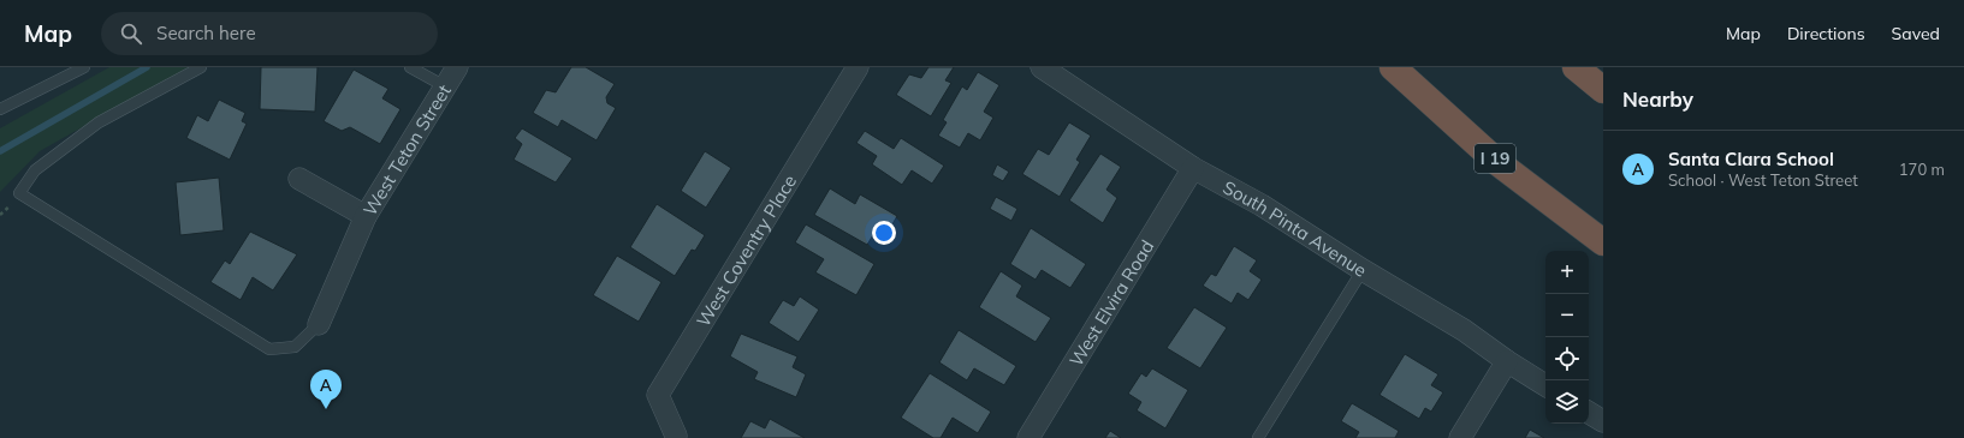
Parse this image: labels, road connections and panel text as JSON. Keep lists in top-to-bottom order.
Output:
{
  "streets": {
    "highway": ["I 19"],
    "street": [
      "West Teton Street",
      "South Pinta Avenue",
      "West Coventry Place",
      "West Elvira Road"
    ]
  },
  "crossings": [
    ["South Pinta Avenue", "West Elvira Road"]
  ],
  "page": {
    "header": "Map",
    "search": "Search here",
    "nav": ["Map", "Directions", "Saved"],
    "heading": "Nearby",
    "list": [
      {
        "mark": "A",
        "name": "Santa Clara School",
        "note": "School · West Teton Street",
        "value": "170 m"
      }
    ],
    "map_buttons": ["+", "−"],
    "pins": "A"
  }
}
